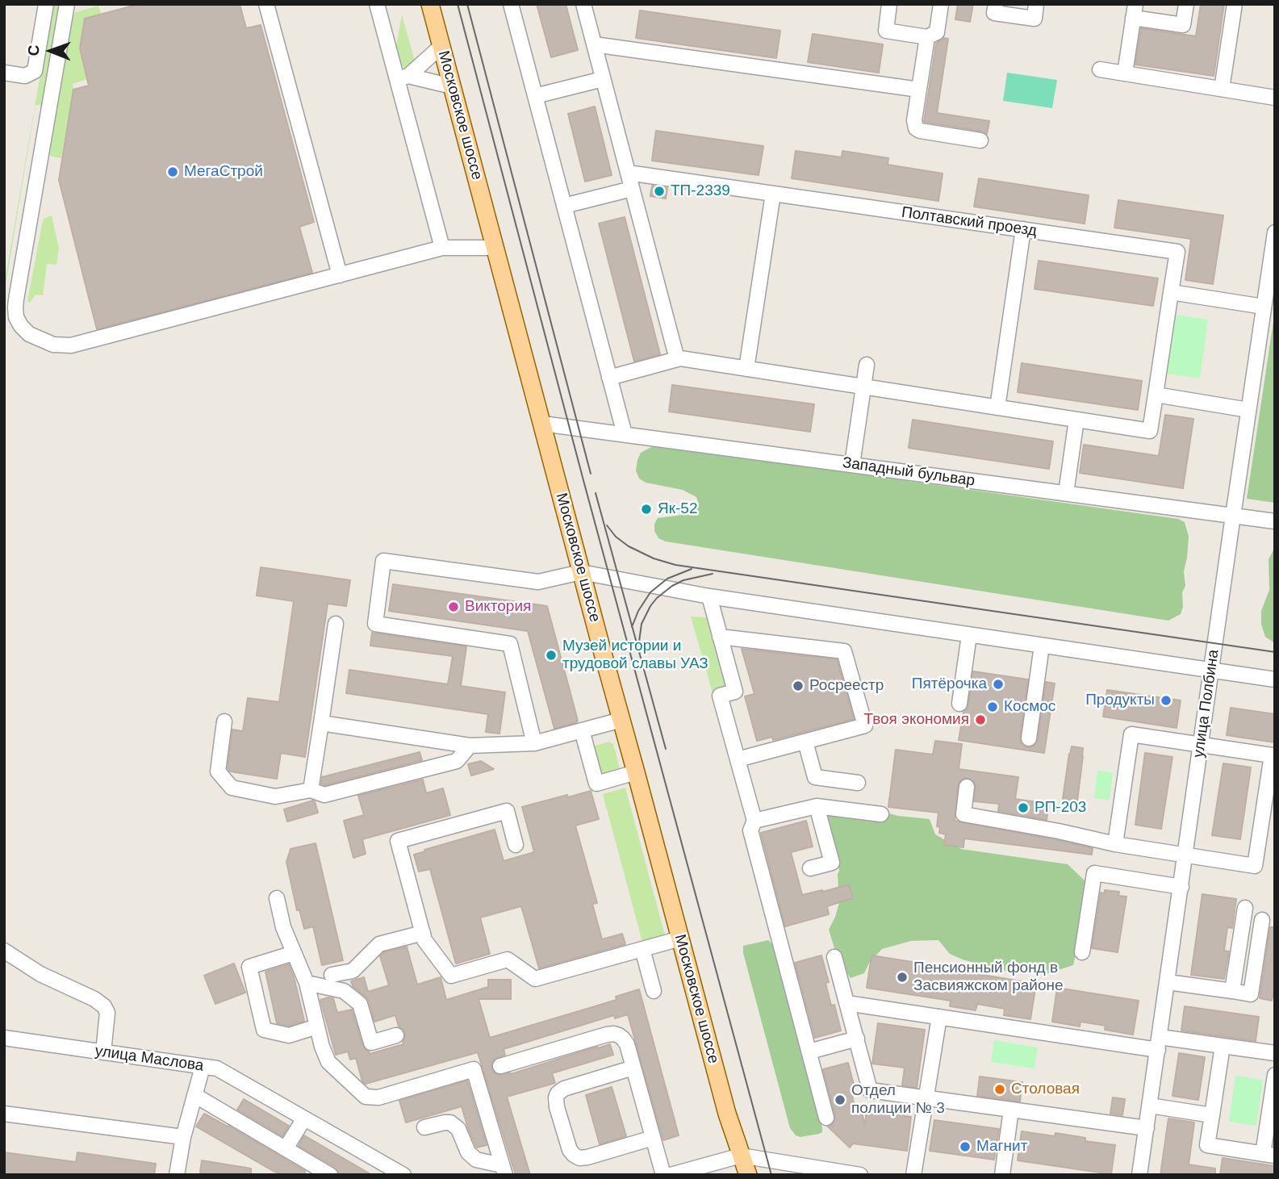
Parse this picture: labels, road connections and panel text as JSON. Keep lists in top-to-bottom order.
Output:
{
  "streets": {
    "main road": ["Московское шоссе"],
    "street": [
      "Полтавский проезд",
      "Западный бульвар",
      "улица Полбина",
      "улица Маслова"
    ]
  },
  "crossings": [
    ["Московское шоссе", "Западный бульвар"],
    ["Западный бульвар", "улица Полбина"]
  ],
  "places": [
    "МегаСтрой",
    "ТП-2339",
    "Як-52",
    "Виктория",
    "Музей истории и трудовой славы УАЗ",
    "Пятёрочка",
    "Росреестр",
    "Продукты",
    "Космос",
    "Твоя экономия",
    "РП-203",
    "Пенсионный фонд в Засвияжском районе",
    "Столовая",
    "Отдел полиции № 3",
    "Магнит"
  ],
  "north": "left"
}
